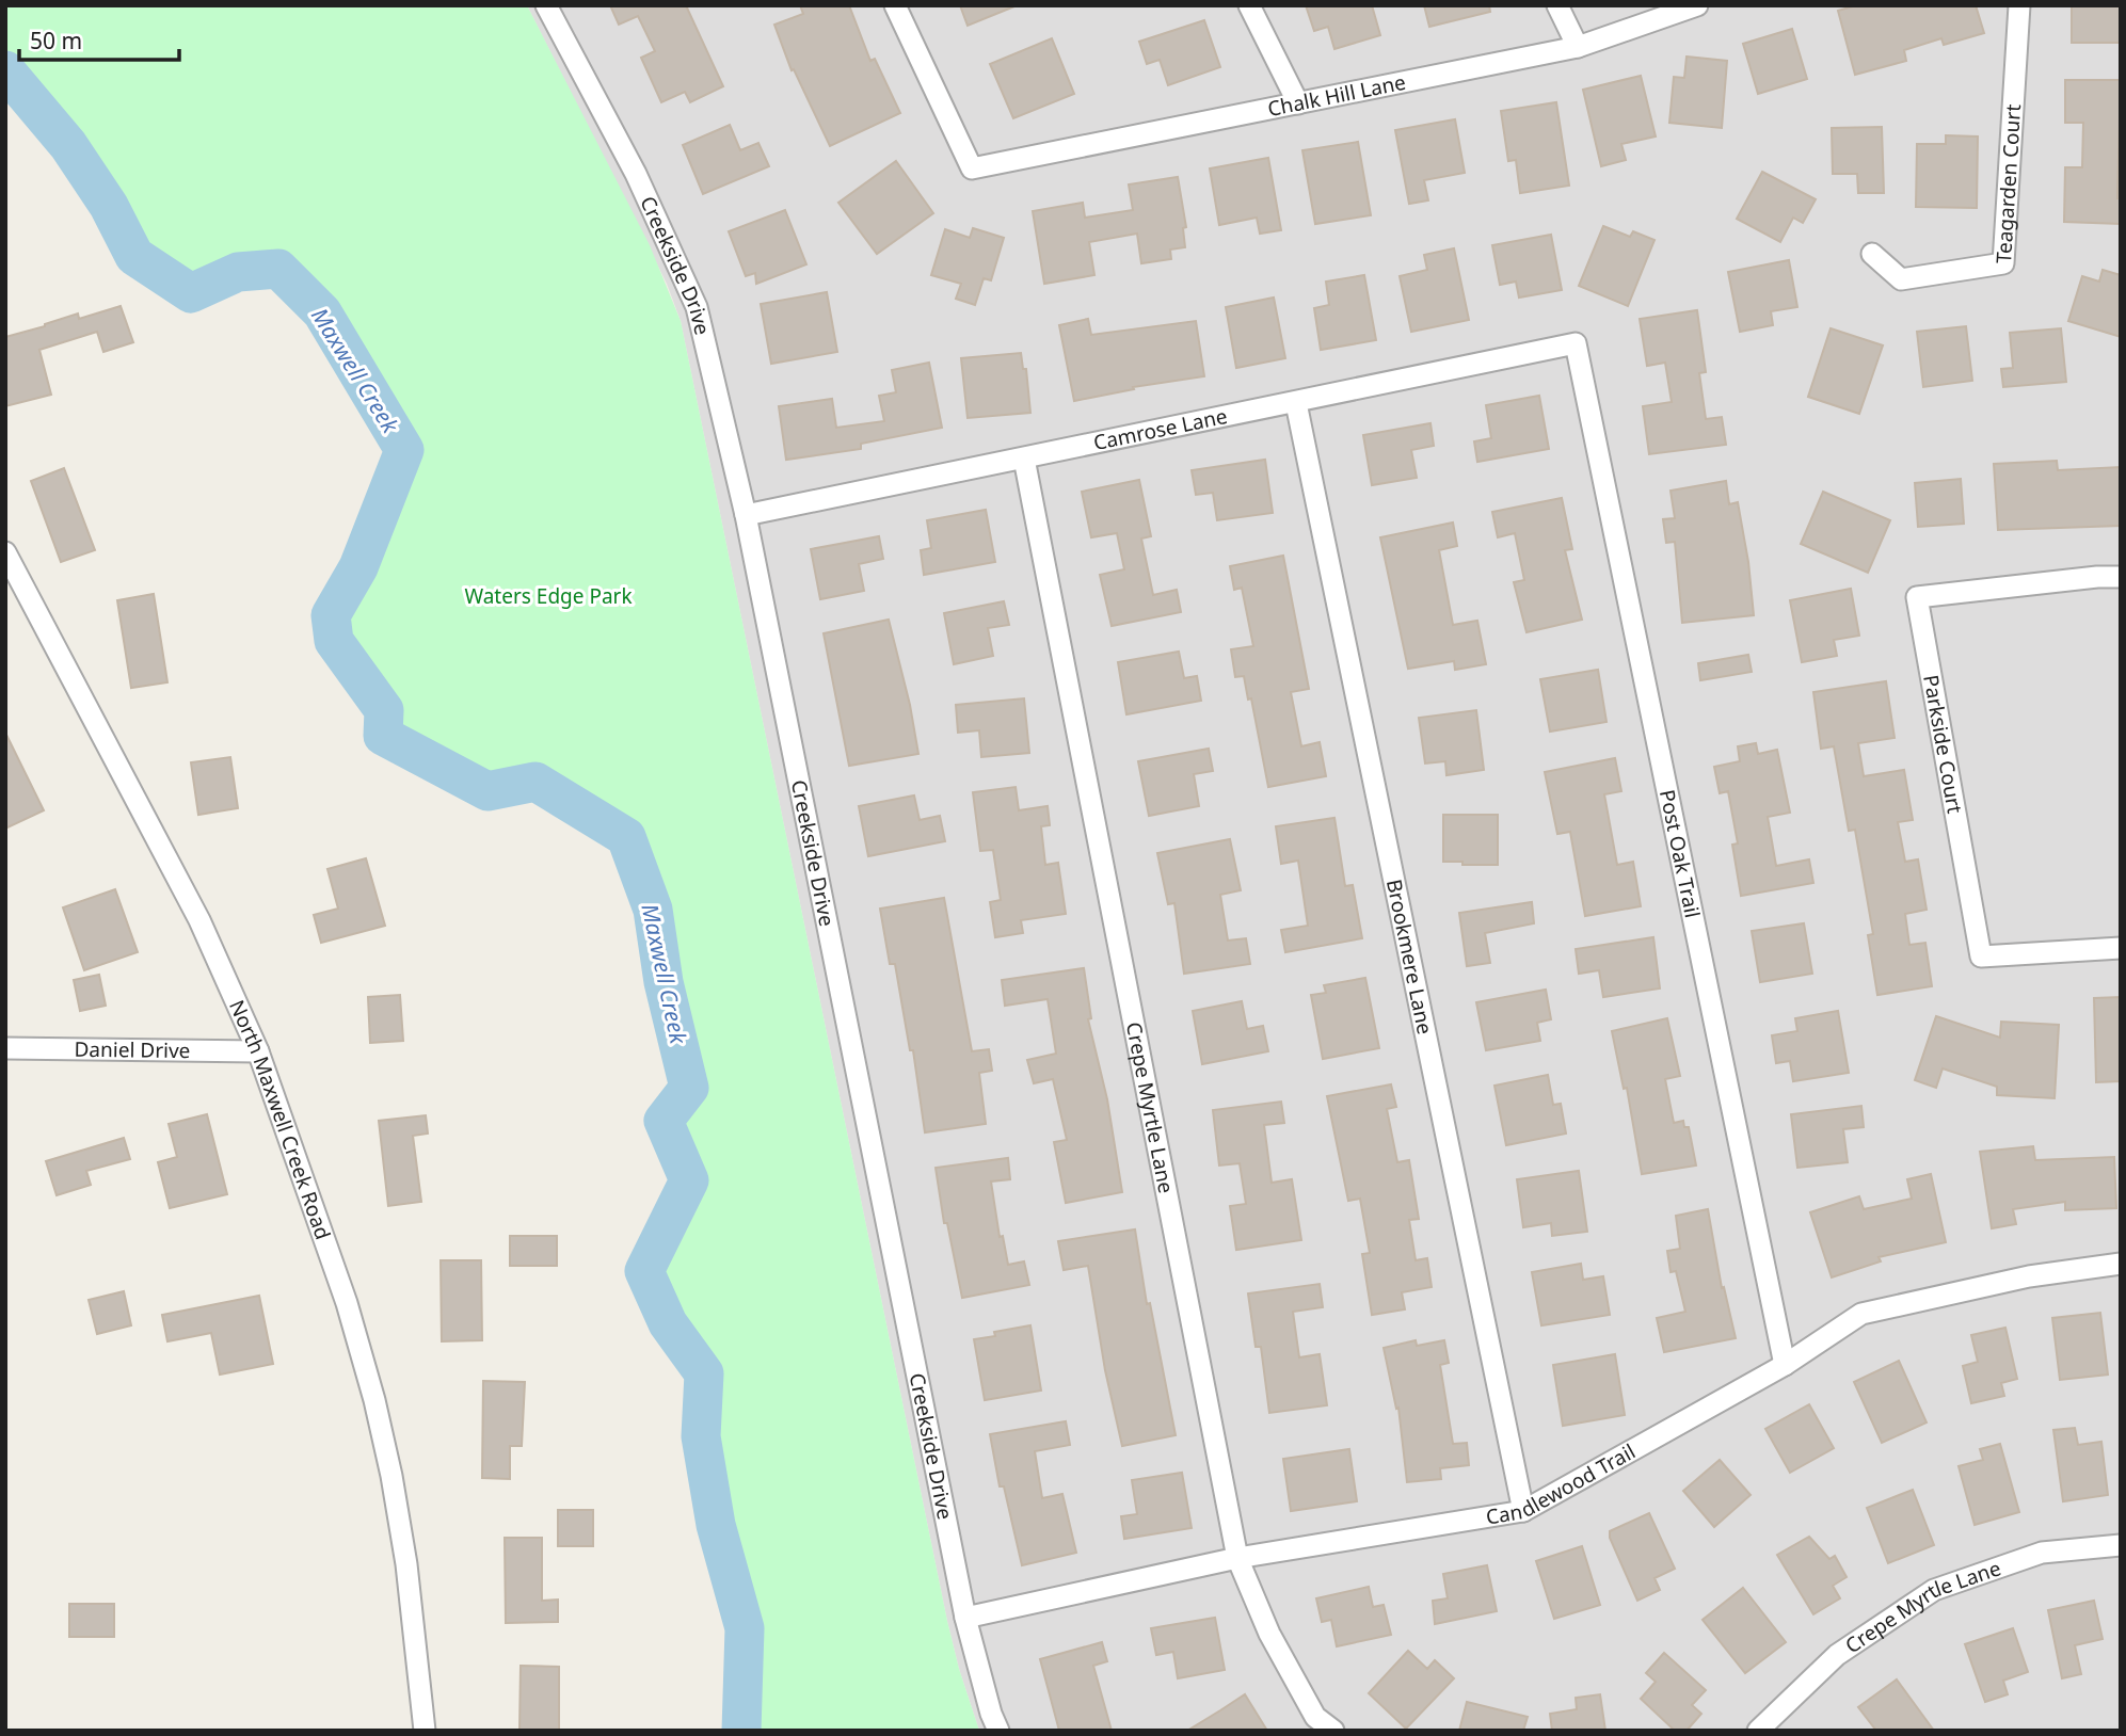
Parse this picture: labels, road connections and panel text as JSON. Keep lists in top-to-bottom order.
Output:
{
  "streets": {
    "street": [
      "Chalk Hill Lane",
      "Teagarden Court",
      "Creekside Drive",
      "Camrose Lane",
      "Parkside Court",
      "Post Oak Trail",
      "Brookmere Lane",
      "Daniel Drive",
      "Crepe Myrtle Lane",
      "North Maxwell Creek Road",
      "Candlewood Trail"
    ]
  },
  "crossings": [
    ["Creekside Drive", "Camrose Lane"],
    ["Creekside Drive", "Candlewood Trail"],
    ["Camrose Lane", "Post Oak Trail"],
    ["Camrose Lane", "Brookmere Lane"],
    ["Camrose Lane", "Crepe Myrtle Lane"],
    ["Post Oak Trail", "Candlewood Trail"],
    ["Brookmere Lane", "Candlewood Trail"],
    ["Daniel Drive", "North Maxwell Creek Road"],
    ["Crepe Myrtle Lane", "Candlewood Trail"]
  ],
  "water": ["Maxwell Creek"],
  "parks": ["Waters Edge Park"],
  "scale_bar": "50 m"
}
